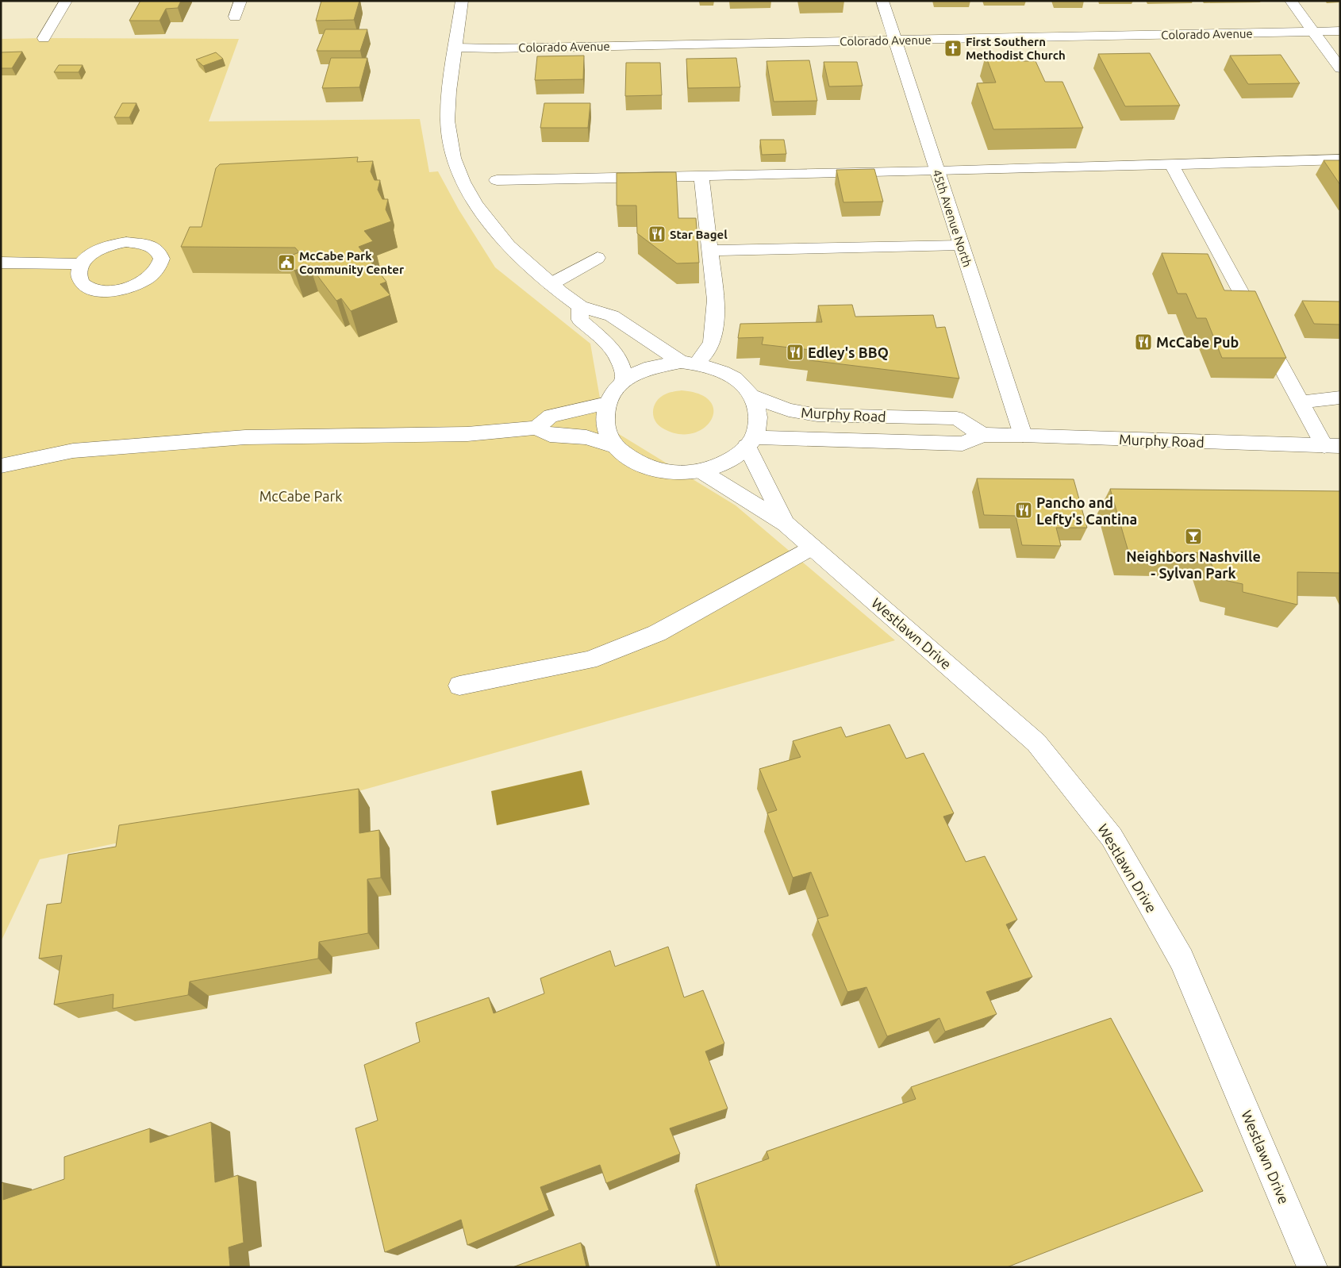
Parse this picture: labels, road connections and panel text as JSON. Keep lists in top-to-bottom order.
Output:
{
  "streets": {
    "street": [
      "Colorado Avenue",
      "45th Avenue North",
      "Murphy Road",
      "Westlawn Drive"
    ]
  },
  "crossings": [
    ["Colorado Avenue", "45th Avenue North"],
    ["45th Avenue North", "Murphy Road"],
    ["Murphy Road", "Westlawn Drive"]
  ],
  "parks": ["McCabe Park"],
  "places": {
    "church": ["First Southern Methodist Church"],
    "restaurant": [
      "Star Bagel",
      "McCabe Pub",
      "Edley's BBQ",
      "Pancho and Lefty's Cantina"
    ],
    "public building": ["McCabe Park Community Center"],
    "bar": ["Neighbors Nashville - Sylvan Park"]
  }
}
